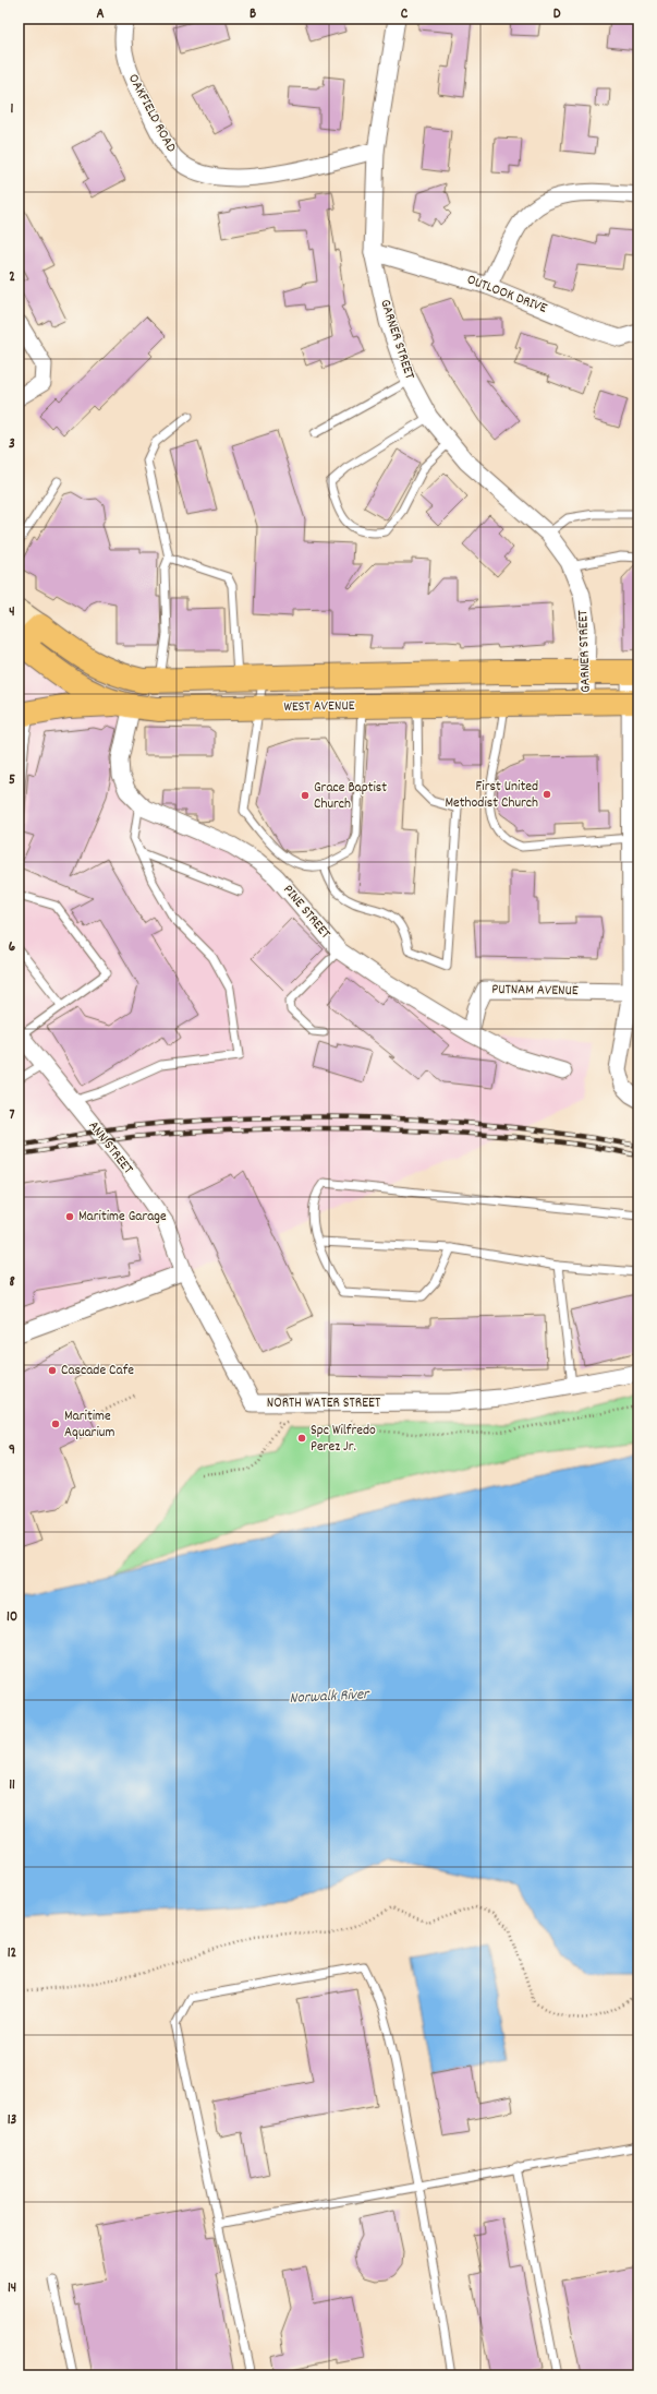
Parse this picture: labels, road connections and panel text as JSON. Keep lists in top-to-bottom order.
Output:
{
  "streets": {
    "main road": ["WEST AVENUE"],
    "street": [
      "OAKFIELD ROAD",
      "OUTLOOK DRIVE",
      "GARNER STREET",
      "PINE STREET",
      "PUTNAM AVENUE",
      "ANN STREET",
      "NORTH WATER STREET"
    ]
  },
  "crossings": [
    ["OAKFIELD ROAD", "GARNER STREET"],
    ["OUTLOOK DRIVE", "GARNER STREET"],
    ["GARNER STREET", "WEST AVENUE"],
    ["WEST AVENUE", "PINE STREET"],
    ["PINE STREET", "PUTNAM AVENUE"],
    ["ANN STREET", "NORTH WATER STREET"]
  ],
  "water": ["Norwalk River"],
  "places": [
    "First United Methodist Church",
    "Grace Baptist Church",
    "Maritime Garage",
    "Cascade Cafe",
    "Maritime Aquarium",
    "Spc Wilfredo Perez Jr."
  ],
  "grid": {
    "columns": [
      "A",
      "B",
      "C",
      "D"
    ],
    "rows": [
      "1",
      "2",
      "3",
      "4",
      "5",
      "6",
      "7",
      "8",
      "9",
      "10",
      "11",
      "12",
      "13",
      "14"
    ]
  }
}
